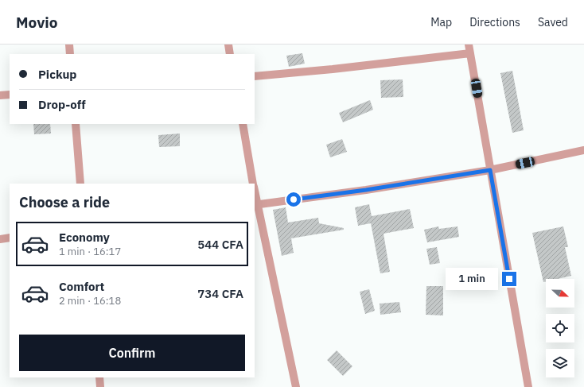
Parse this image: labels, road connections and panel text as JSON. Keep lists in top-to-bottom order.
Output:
{
  "north": "right",
  "page": {
    "header": "Movio",
    "nav": ["Map", "Directions", "Saved"],
    "banner": ["Pickup", "Drop-off"],
    "heading": "Choose a ride",
    "list": [
      {
        "name": "Economy",
        "note": "1 min · 16:17",
        "value": "544 CFA"
      },
      {
        "name": "Comfort",
        "note": "2 min · 16:18",
        "value": "734 CFA"
      }
    ],
    "bubble": "1 min",
    "buttons": "Confirm"
  }
}
